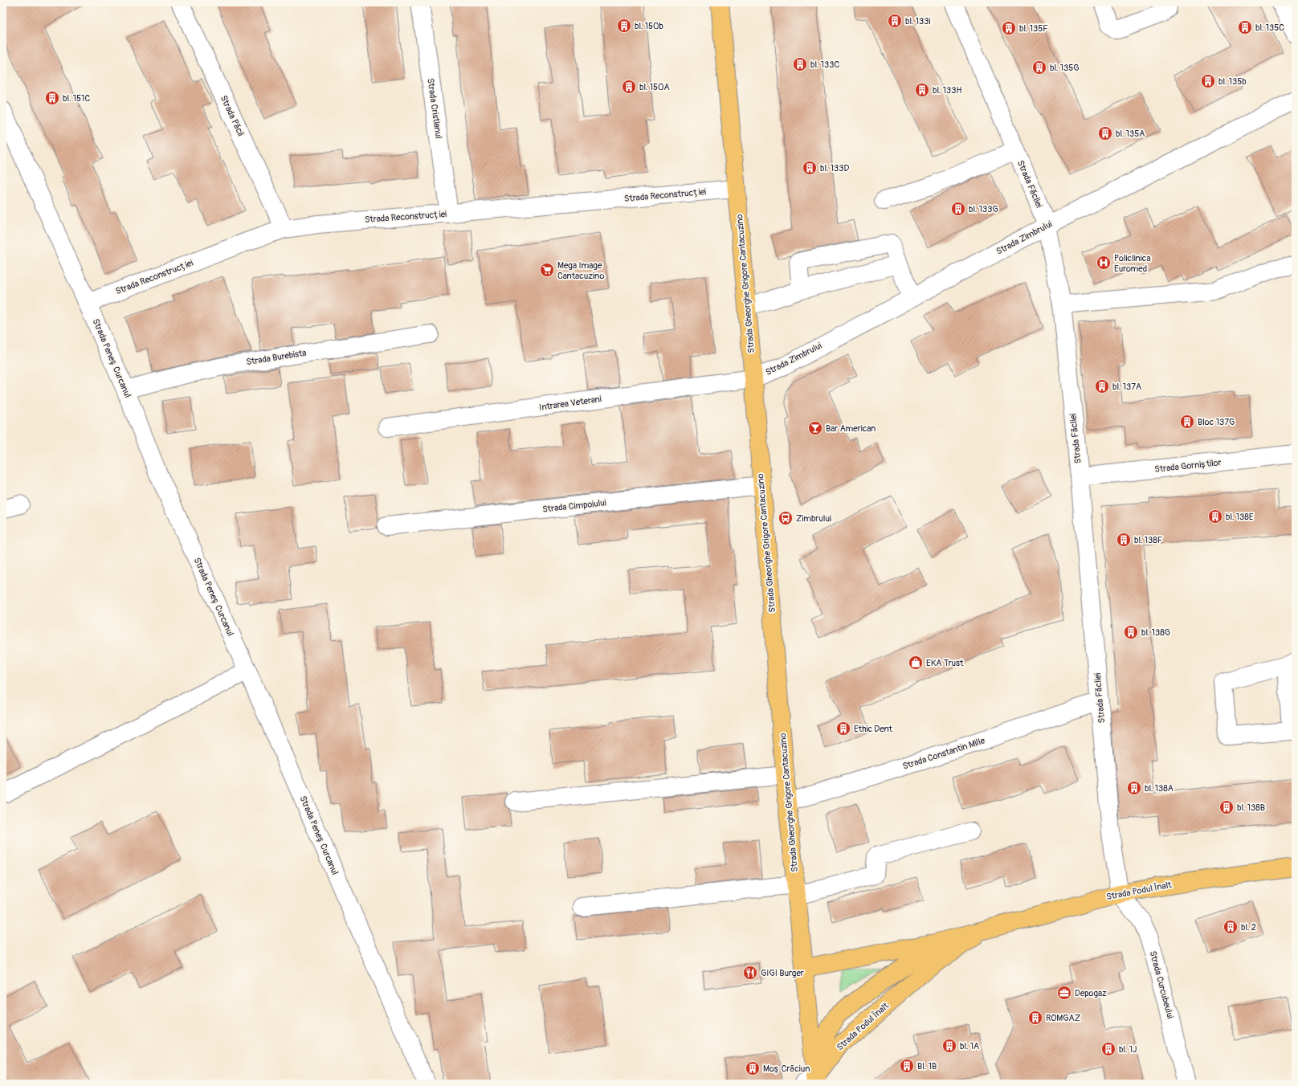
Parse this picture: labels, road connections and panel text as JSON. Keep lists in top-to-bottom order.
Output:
{
  "streets": {
    "main road": ["Strada Gheorghe Grigore Cantacuzino", "Strada Podul Înalt"],
    "street": [
      "Strada Cristianul",
      "Strada Păcii",
      "Strada Făcliei",
      "Strada Reconstrucției",
      "Strada Zimbrului",
      "Strada Burebista",
      "Strada Peneș Curcanul",
      "Intrarea Veterani",
      "Strada Gorniștilor",
      "Strada Cimpoiului",
      "Strada Constantin Mille",
      "Strada Curcubeului"
    ]
  },
  "crossings": [
    ["Strada Cristianul", "Strada Reconstrucției"],
    ["Strada Păcii", "Strada Reconstrucției"],
    ["Strada Făcliei", "Strada Zimbrului"],
    ["Strada Făcliei", "Strada Gorniștilor"],
    ["Strada Făcliei", "Strada Constantin Mille"],
    ["Strada Făcliei", "Strada Podul Înalt"],
    ["Strada Făcliei", "Strada Curcubeului"],
    ["Strada Reconstrucției", "Strada Gheorghe Grigore Cantacuzino"],
    ["Strada Reconstrucției", "Strada Peneș Curcanul"],
    ["Strada Zimbrului", "Strada Gheorghe Grigore Cantacuzino"],
    ["Strada Zimbrului", "Intrarea Veterani"],
    ["Strada Gheorghe Grigore Cantacuzino", "Intrarea Veterani"],
    ["Strada Gheorghe Grigore Cantacuzino", "Strada Cimpoiului"],
    ["Strada Gheorghe Grigore Cantacuzino", "Strada Constantin Mille"],
    ["Strada Gheorghe Grigore Cantacuzino", "Strada Podul Înalt"],
    ["Strada Burebista", "Strada Peneș Curcanul"],
    ["Strada Podul Înalt", "Strada Curcubeului"]
  ],
  "places": {
    "building": [
      "bl. 133i",
      "bl. 150b",
      "bl. 135C",
      "bl. 135F",
      "bl. 133C",
      "bl. 135G",
      "bl. 135b",
      "bl. 150A",
      "bl. 133H",
      "bl. 151C",
      "bl. 135A",
      "bl. 133D",
      "bl. 133G",
      "bl. 137A",
      "Bloc 137G",
      "bl. 138E",
      "bl. 138F",
      "bl. 138G",
      "Ethic Dent",
      "bl. 138A",
      "bl. 138B",
      "bl. 2",
      "ROMGAZ",
      "bl. 1A",
      "bl. 1J",
      "Bl. 1B",
      "Moș Crăciun"
    ],
    "hospital": ["Policlinica Euromed"],
    "supermarket": ["Mega Image Cantacuzino"],
    "bar": ["Bar American"],
    "bus stop": ["Zimbrului"],
    "shop": ["EKA Trust"],
    "restaurant": ["GIGI Burger"],
    "office": ["Depogaz"]
  }
}
